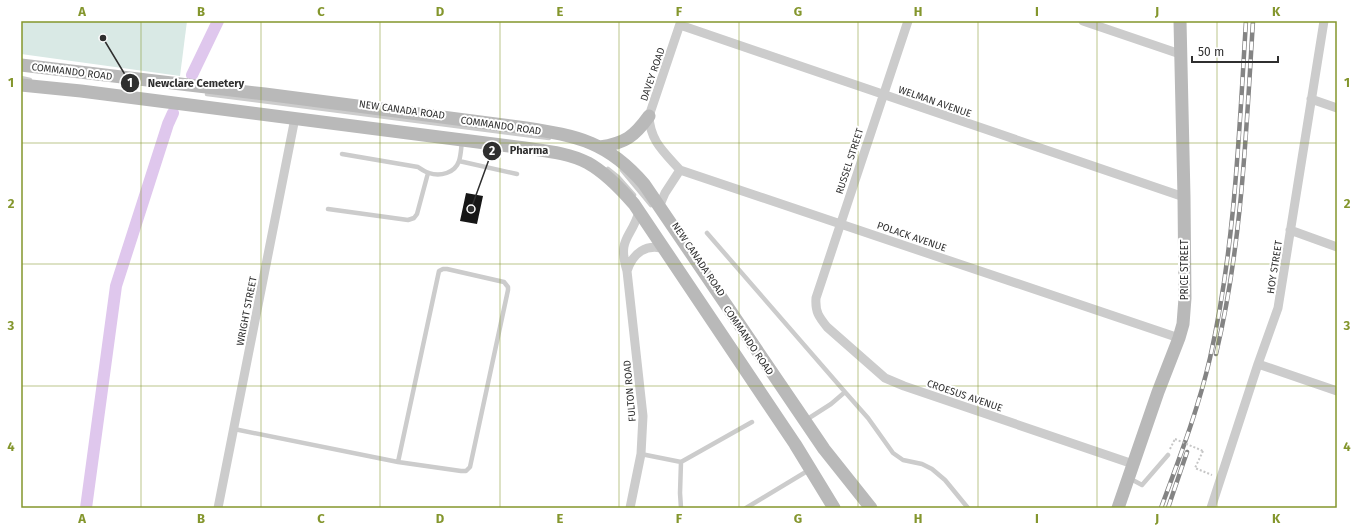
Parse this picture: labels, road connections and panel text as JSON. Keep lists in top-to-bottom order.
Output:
{
  "streets": {
    "main road": ["COMMANDO ROAD", "PRICE STREET"],
    "street": [
      "DAVEY ROAD",
      "WELMAN AVENUE",
      "RUSSEL STREET",
      "POLACK AVENUE",
      "HOY STREET",
      "WRIGHT STREET",
      "FULTON ROAD",
      "CROESUS AVENUE"
    ],
    "lane": ["NEW CANADA ROAD"]
  },
  "crossings": [
    ["COMMANDO ROAD", "WRIGHT STREET"],
    ["COMMANDO ROAD", "FULTON ROAD"],
    ["DAVEY ROAD", "WELMAN AVENUE"],
    ["DAVEY ROAD", "POLACK AVENUE"],
    ["WELMAN AVENUE", "RUSSEL STREET"],
    ["WELMAN AVENUE", "PRICE STREET"],
    ["RUSSEL STREET", "POLACK AVENUE"],
    ["RUSSEL STREET", "CROESUS AVENUE"],
    ["POLACK AVENUE", "PRICE STREET"],
    ["PRICE STREET", "CROESUS AVENUE"]
  ],
  "places": ["Newclare Cemetery", "Pharma"],
  "scale_bar": "50 m",
  "grid": {
    "columns": [
      "A",
      "B",
      "C",
      "D",
      "E",
      "F",
      "G",
      "H",
      "I",
      "J",
      "K"
    ],
    "rows": [
      "1",
      "2",
      "3",
      "4"
    ]
  }
}
